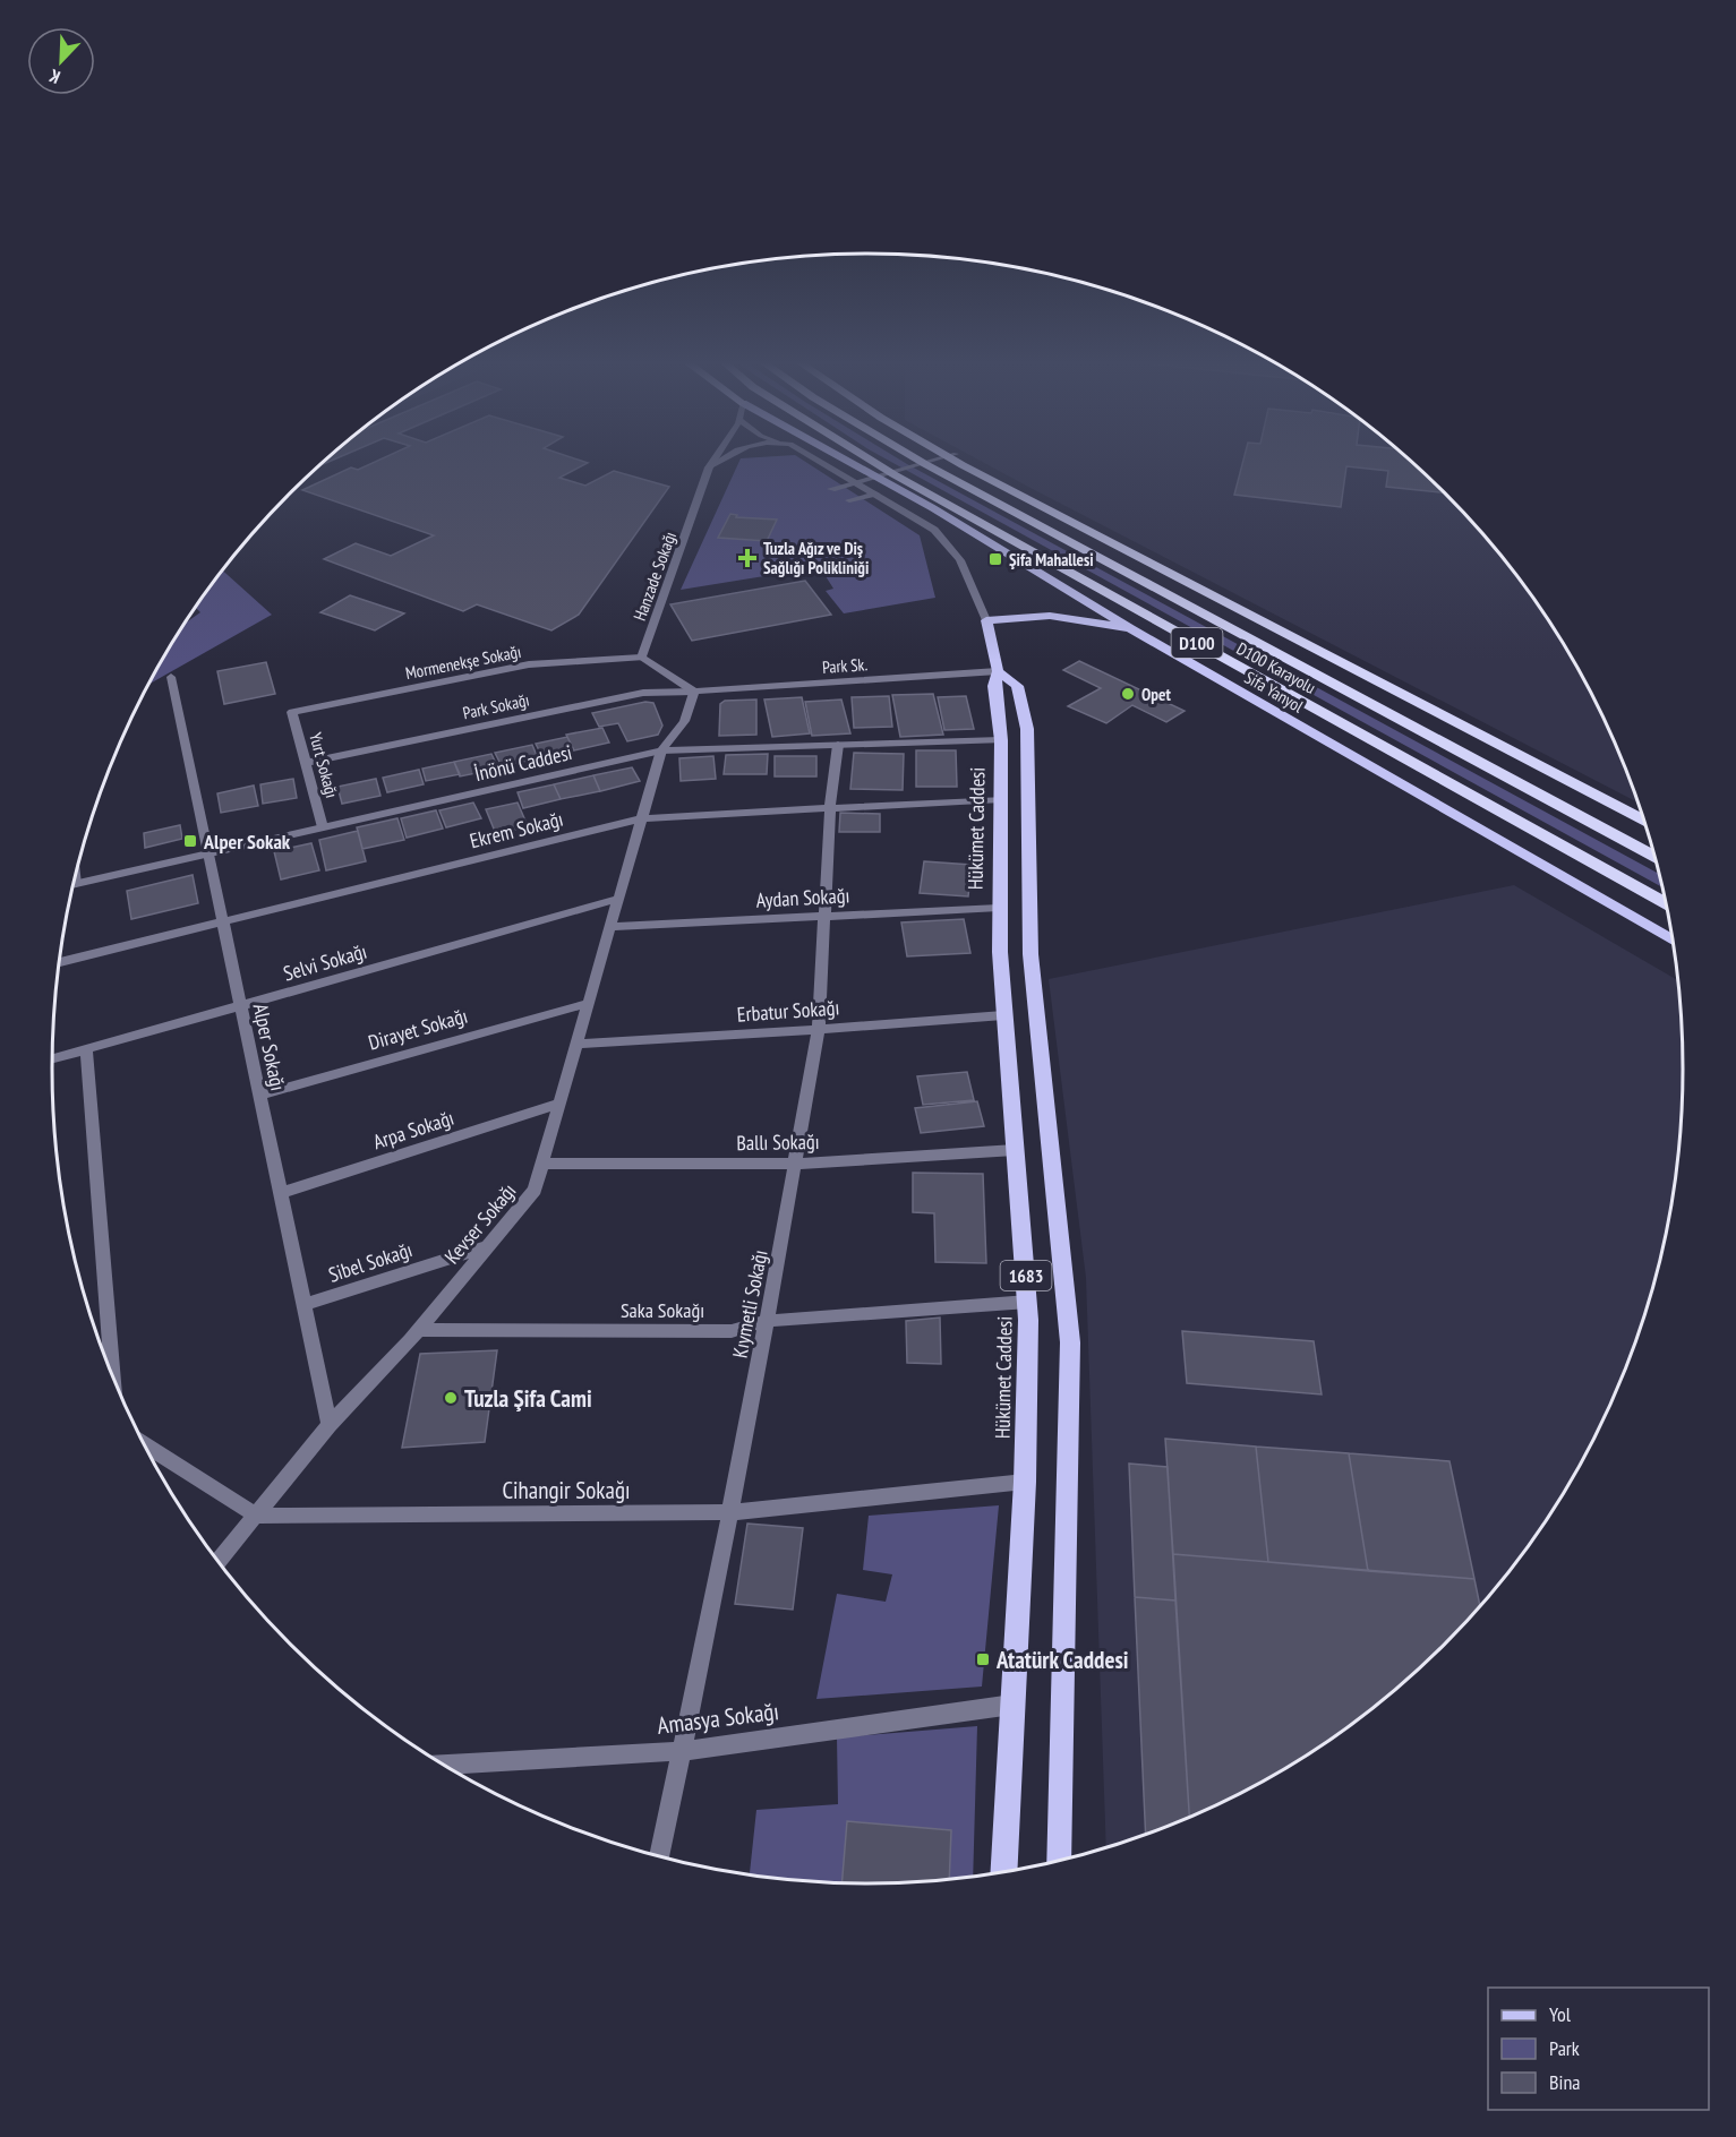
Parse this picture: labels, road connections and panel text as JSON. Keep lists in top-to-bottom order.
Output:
{
  "streets": {
    "highway": ["D100", "D100 Karayolu"],
    "main road": ["Sifa Yanyol", "Hükümet Caddesi", "1683"],
    "street": [
      "Hanzade Sokağı",
      "Mormenekşe Sokağı",
      "Park Sk.",
      "Park Sokağı",
      "İnönü Caddesi",
      "Yurt Sokağı",
      "Ekrem Sokağı",
      "Aydan Sokağı",
      "Selvi Sokağı",
      "Erbatur Sokağı",
      "Dirayet Sokağı",
      "Alper Sokağı",
      "Arpa Sokağı",
      "Ballı Sokağı",
      "Kevser Sokağı",
      "Sibel Sokağı",
      "Kıymetli Sokağı",
      "Saka Sokağı",
      "Cihangir Sokağı",
      "Amasya Sokağı"
    ]
  },
  "crossings": [
    ["Hanzade Sokağı", "Mormenekşe Sokağı"],
    ["Mormenekşe Sokağı", "Yurt Sokağı"],
    ["Park Sk.", "Park Sokağı"],
    ["Park Sk.", "Hükümet Caddesi"],
    ["Park Sokağı", "Yurt Sokağı"],
    ["İnönü Caddesi", "Yurt Sokağı"],
    ["İnönü Caddesi", "Hükümet Caddesi"],
    ["İnönü Caddesi", "Alper Sokağı"],
    ["İnönü Caddesi", "Kevser Sokağı"],
    ["İnönü Caddesi", "Kıymetli Sokağı"],
    ["Hükümet Caddesi", "Ekrem Sokağı"],
    ["Hükümet Caddesi", "Aydan Sokağı"],
    ["Hükümet Caddesi", "Erbatur Sokağı"],
    ["Hükümet Caddesi", "Ballı Sokağı"],
    ["Hükümet Caddesi", "Saka Sokağı"],
    ["Hükümet Caddesi", "Cihangir Sokağı"],
    ["Hükümet Caddesi", "Amasya Sokağı"],
    ["Ekrem Sokağı", "Alper Sokağı"],
    ["Ekrem Sokağı", "Kevser Sokağı"],
    ["Ekrem Sokağı", "Kıymetli Sokağı"],
    ["Aydan Sokağı", "Kevser Sokağı"],
    ["Aydan Sokağı", "Kıymetli Sokağı"],
    ["Selvi Sokağı", "Alper Sokağı"],
    ["Selvi Sokağı", "Kevser Sokağı"],
    ["Erbatur Sokağı", "Kevser Sokağı"],
    ["Erbatur Sokağı", "Kıymetli Sokağı"],
    ["Dirayet Sokağı", "Alper Sokağı"],
    ["Dirayet Sokağı", "Kevser Sokağı"],
    ["Alper Sokağı", "Arpa Sokağı"],
    ["Alper Sokağı", "Kevser Sokağı"],
    ["Alper Sokağı", "Sibel Sokağı"],
    ["Arpa Sokağı", "Kevser Sokağı"],
    ["Ballı Sokağı", "Kevser Sokağı"],
    ["Ballı Sokağı", "Kıymetli Sokağı"],
    ["Kevser Sokağı", "Sibel Sokağı"],
    ["Kevser Sokağı", "Saka Sokağı"],
    ["Kevser Sokağı", "Cihangir Sokağı"],
    ["Kıymetli Sokağı", "Saka Sokağı"],
    ["Kıymetli Sokağı", "Cihangir Sokağı"],
    ["Kıymetli Sokağı", "Amasya Sokağı"]
  ],
  "places": {
    "health": ["Tuzla Ağız ve Diş Sağlığı Polikliniği"],
    "transit": ["Şifa Mahallesi", "Alper Sokak", "Atatürk Caddesi"],
    "other": ["Opet", "Tuzla Şifa Cami"]
  },
  "legend": ["Yol", "Park", "Bina"],
  "north": "bottom left"
}
